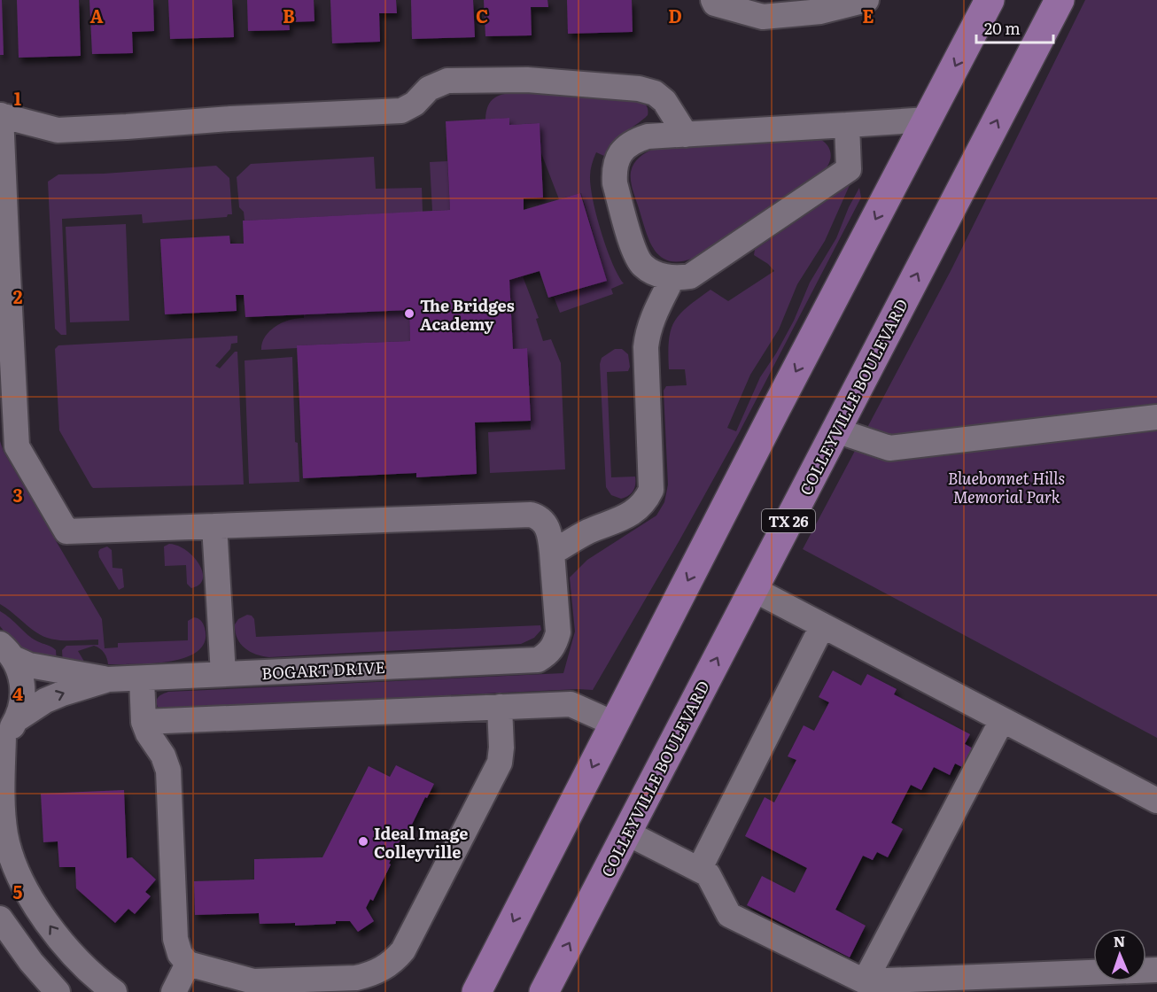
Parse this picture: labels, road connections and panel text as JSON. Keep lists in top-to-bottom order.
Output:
{
  "streets": {
    "main road": ["COLLEYVILLE BOULEVARD", "TX 26"],
    "street": ["BOGART DRIVE"]
  },
  "parks": ["Bluebonnet Hills Memorial Park"],
  "places": ["The Bridges Academy", "Ideal Image Colleyville"],
  "scale_bar": "20 m",
  "north": "top",
  "grid": {
    "columns": [
      "A",
      "B",
      "C",
      "D",
      "E"
    ],
    "rows": [
      "1",
      "2",
      "3",
      "4",
      "5"
    ]
  }
}
